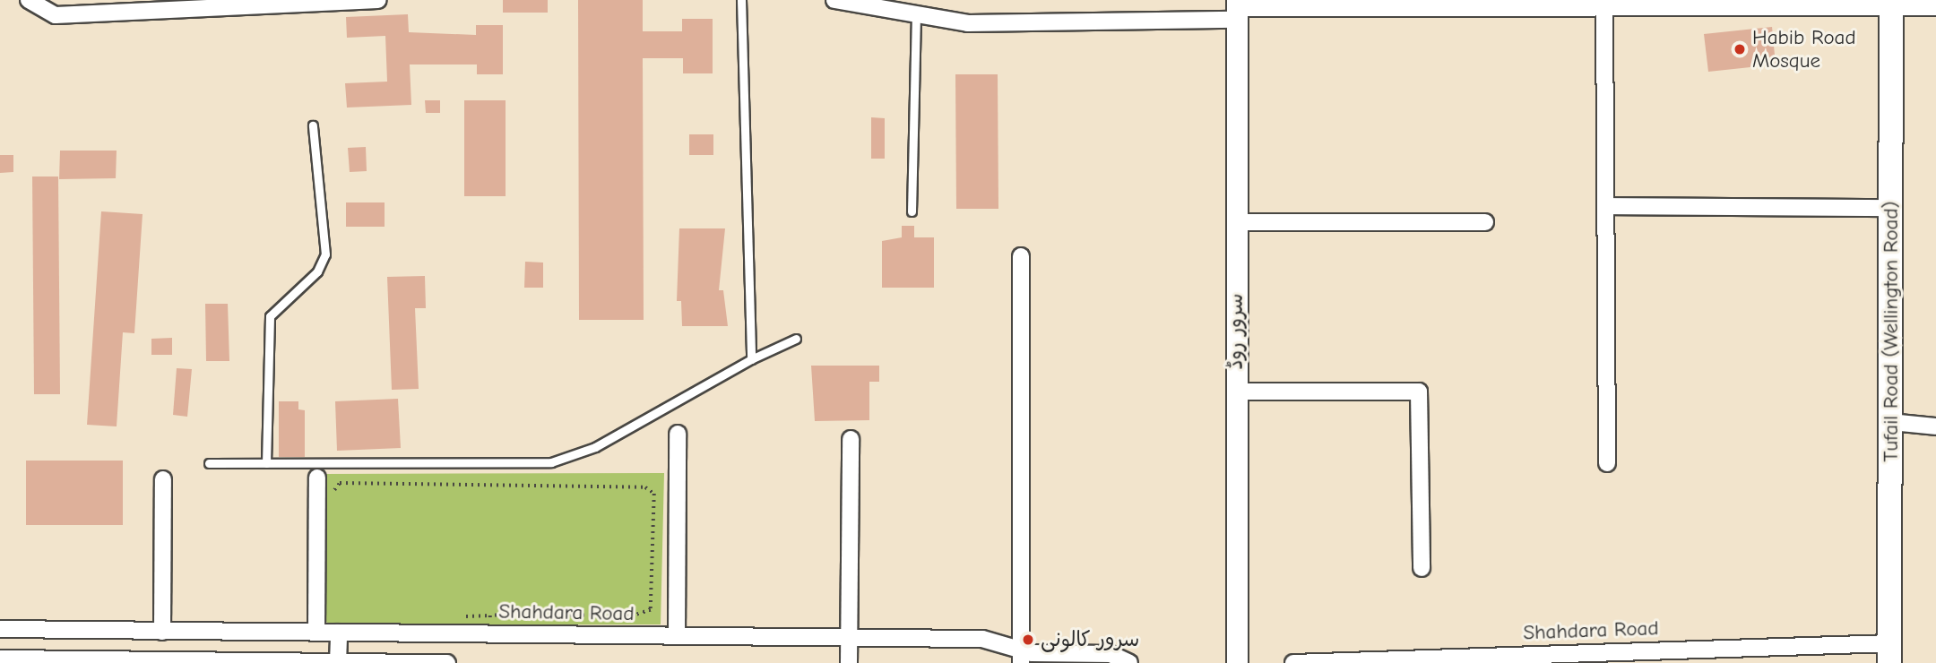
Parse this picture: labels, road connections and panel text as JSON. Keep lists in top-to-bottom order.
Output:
{
  "streets": {
    "main road": ["Tufail Road (Wellington Road)"],
    "street": ["سرور روڈ", "Shahdara Road"]
  },
  "crossings": [
    ["Tufail Road (Wellington Road)", "Shahdara Road"]
  ],
  "places": ["Habib Road Mosque", "سرور کالونی"]
}
